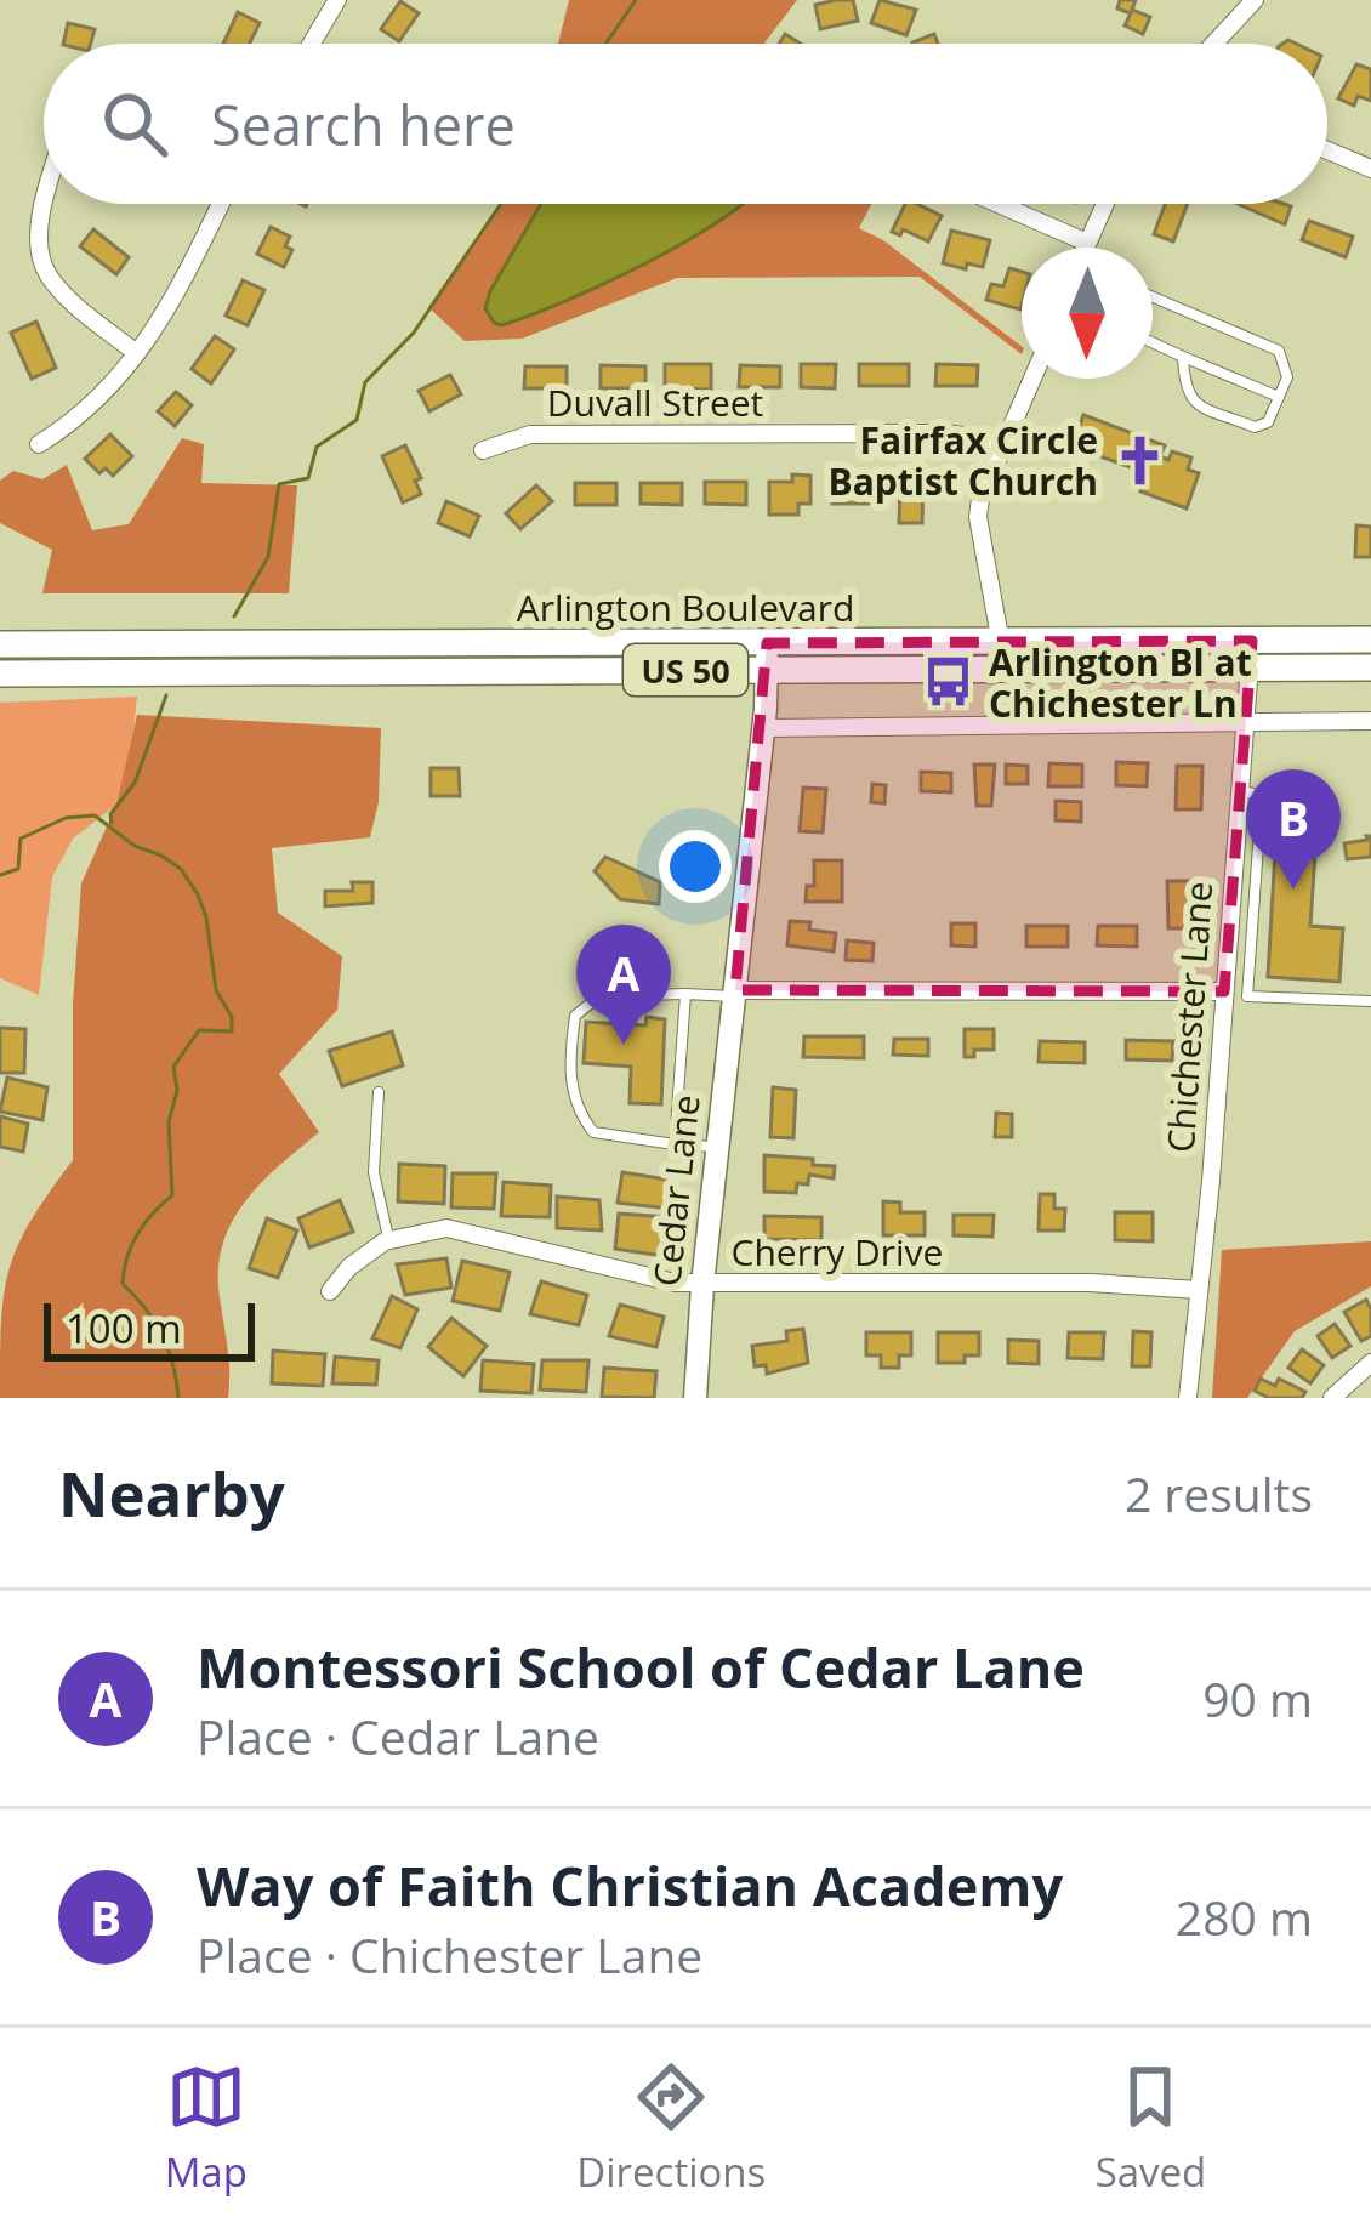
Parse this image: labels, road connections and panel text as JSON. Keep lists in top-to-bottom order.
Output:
{
  "streets": {
    "main road": ["Arlington Boulevard", "US 50", "Cedar Lane"],
    "street": ["Duvall Street", "Chichester Lane", "Cherry Drive"]
  },
  "crossings": [
    ["Arlington Boulevard", "Chichester Lane"],
    ["Arlington Boulevard", "Cedar Lane"],
    ["Chichester Lane", "Cherry Drive"],
    ["Cedar Lane", "Cherry Drive"]
  ],
  "places": {
    "church": ["Fairfax Circle Baptist Church"],
    "bus stop": ["Arlington Bl at Chichester Ln"]
  },
  "scale_bar": "100 m",
  "north": "bottom",
  "page": {
    "search": "Search here",
    "pins": ["B", "A"],
    "scale": "100 m",
    "heading": ["Nearby", "2 results"],
    "list": [
      {
        "mark": "A",
        "name": "Montessori School of Cedar Lane",
        "note": "Place · Cedar Lane",
        "value": "90 m"
      },
      {
        "mark": "B",
        "name": "Way of Faith Christian Academy",
        "note": "Place · Chichester Lane",
        "value": "280 m"
      }
    ],
    "nav": ["Map", "Directions", "Saved"]
  }
}
